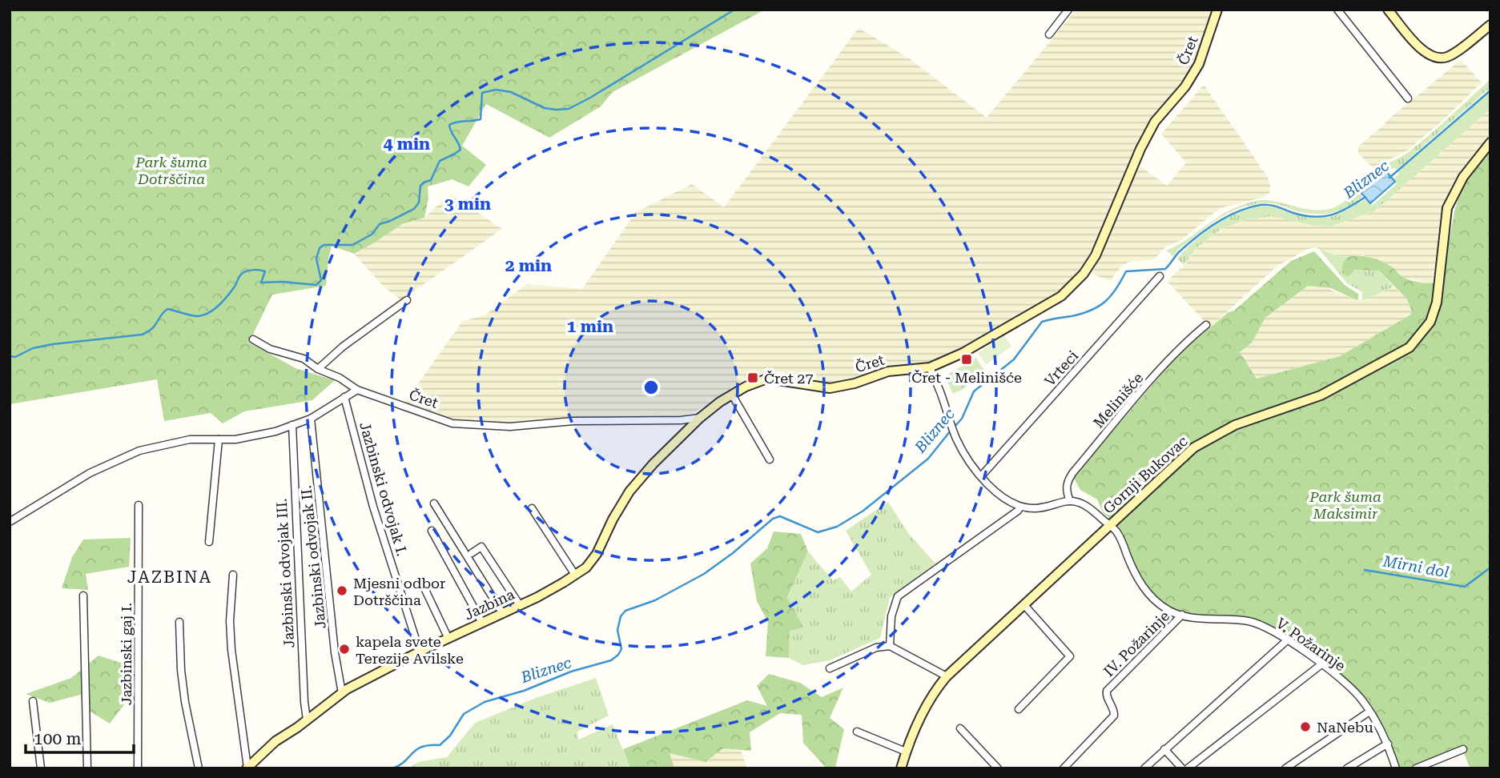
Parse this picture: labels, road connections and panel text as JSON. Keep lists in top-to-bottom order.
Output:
{
  "streets": {
    "street": [
      "Čret",
      "Vrteci",
      "Melinišće",
      "Gornji Bukovac",
      "Jazbinski odvojak I.",
      "Jazbinski odvojak II.",
      "Jazbinski odvojak III.",
      "Jazbina",
      "IV. Požarinje",
      "V. Požarinje",
      "Jazbinski gaj I."
    ]
  },
  "crossings": [
    ["Čret", "Jazbina"],
    ["Gornji Bukovac", "V. Požarinje"],
    ["Jazbinski odvojak I.", "Jazbina"],
    ["Jazbinski odvojak II.", "Jazbina"],
    ["Jazbinski odvojak III.", "Jazbina"],
    ["IV. Požarinje", "V. Požarinje"]
  ],
  "districts": ["JAZBINA"],
  "water": ["Bliznec", "Mirni dol"],
  "parks": ["Park šuma Dotrščina", "Park šuma Maksimir"],
  "places": {
    "transit": ["Čret - Melinišće", "Čret 27"],
    "other": ["Mjesni odbor Dotrščina", "kapela svete Terezije Avilske", "NaNebu"]
  },
  "scale_bar": "100 m",
  "rings": [
    "4 min",
    "3 min",
    "2 min",
    "1 min"
  ]
}
